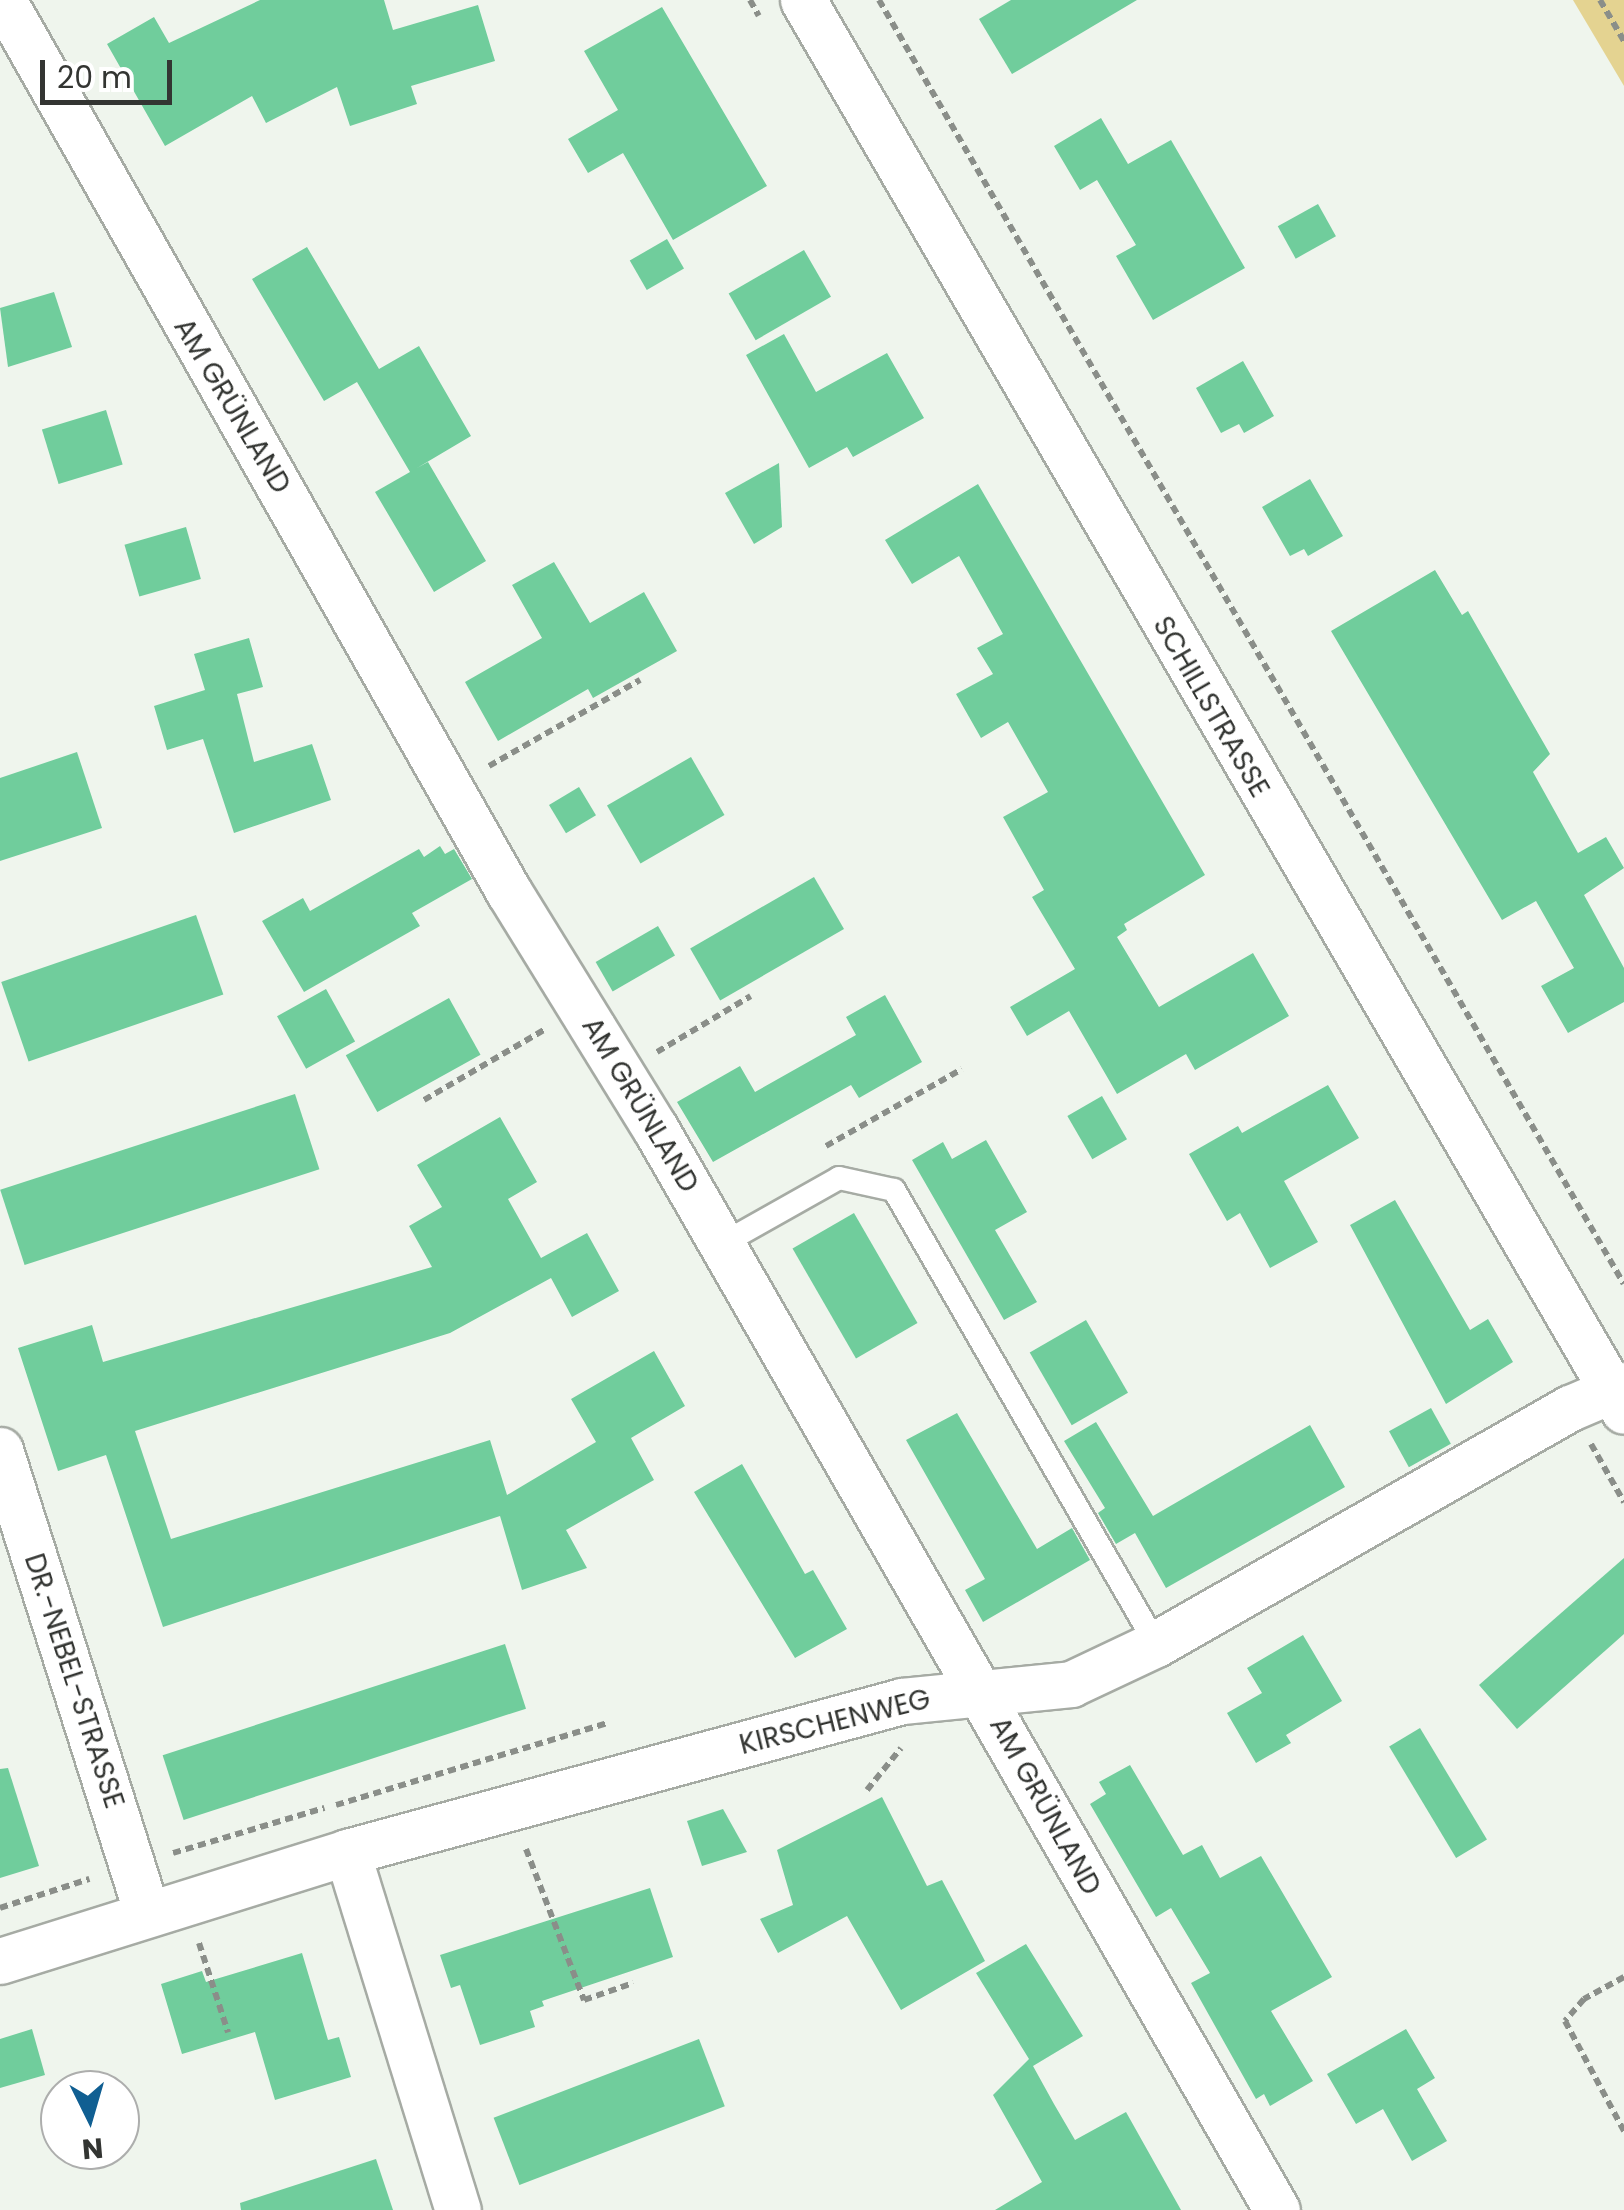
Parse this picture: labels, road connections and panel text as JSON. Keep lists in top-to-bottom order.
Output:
{
  "streets": {
    "street": [
      "AM GRÜNLAND",
      "SCHILLSTRASSE",
      "DR.-NEBEL-STRASSE",
      "KIRSCHENWEG"
    ]
  },
  "crossings": [
    ["AM GRÜNLAND", "KIRSCHENWEG"],
    ["SCHILLSTRASSE", "KIRSCHENWEG"],
    ["DR.-NEBEL-STRASSE", "KIRSCHENWEG"]
  ],
  "scale_bar": "20 m",
  "north": "bottom"
}
